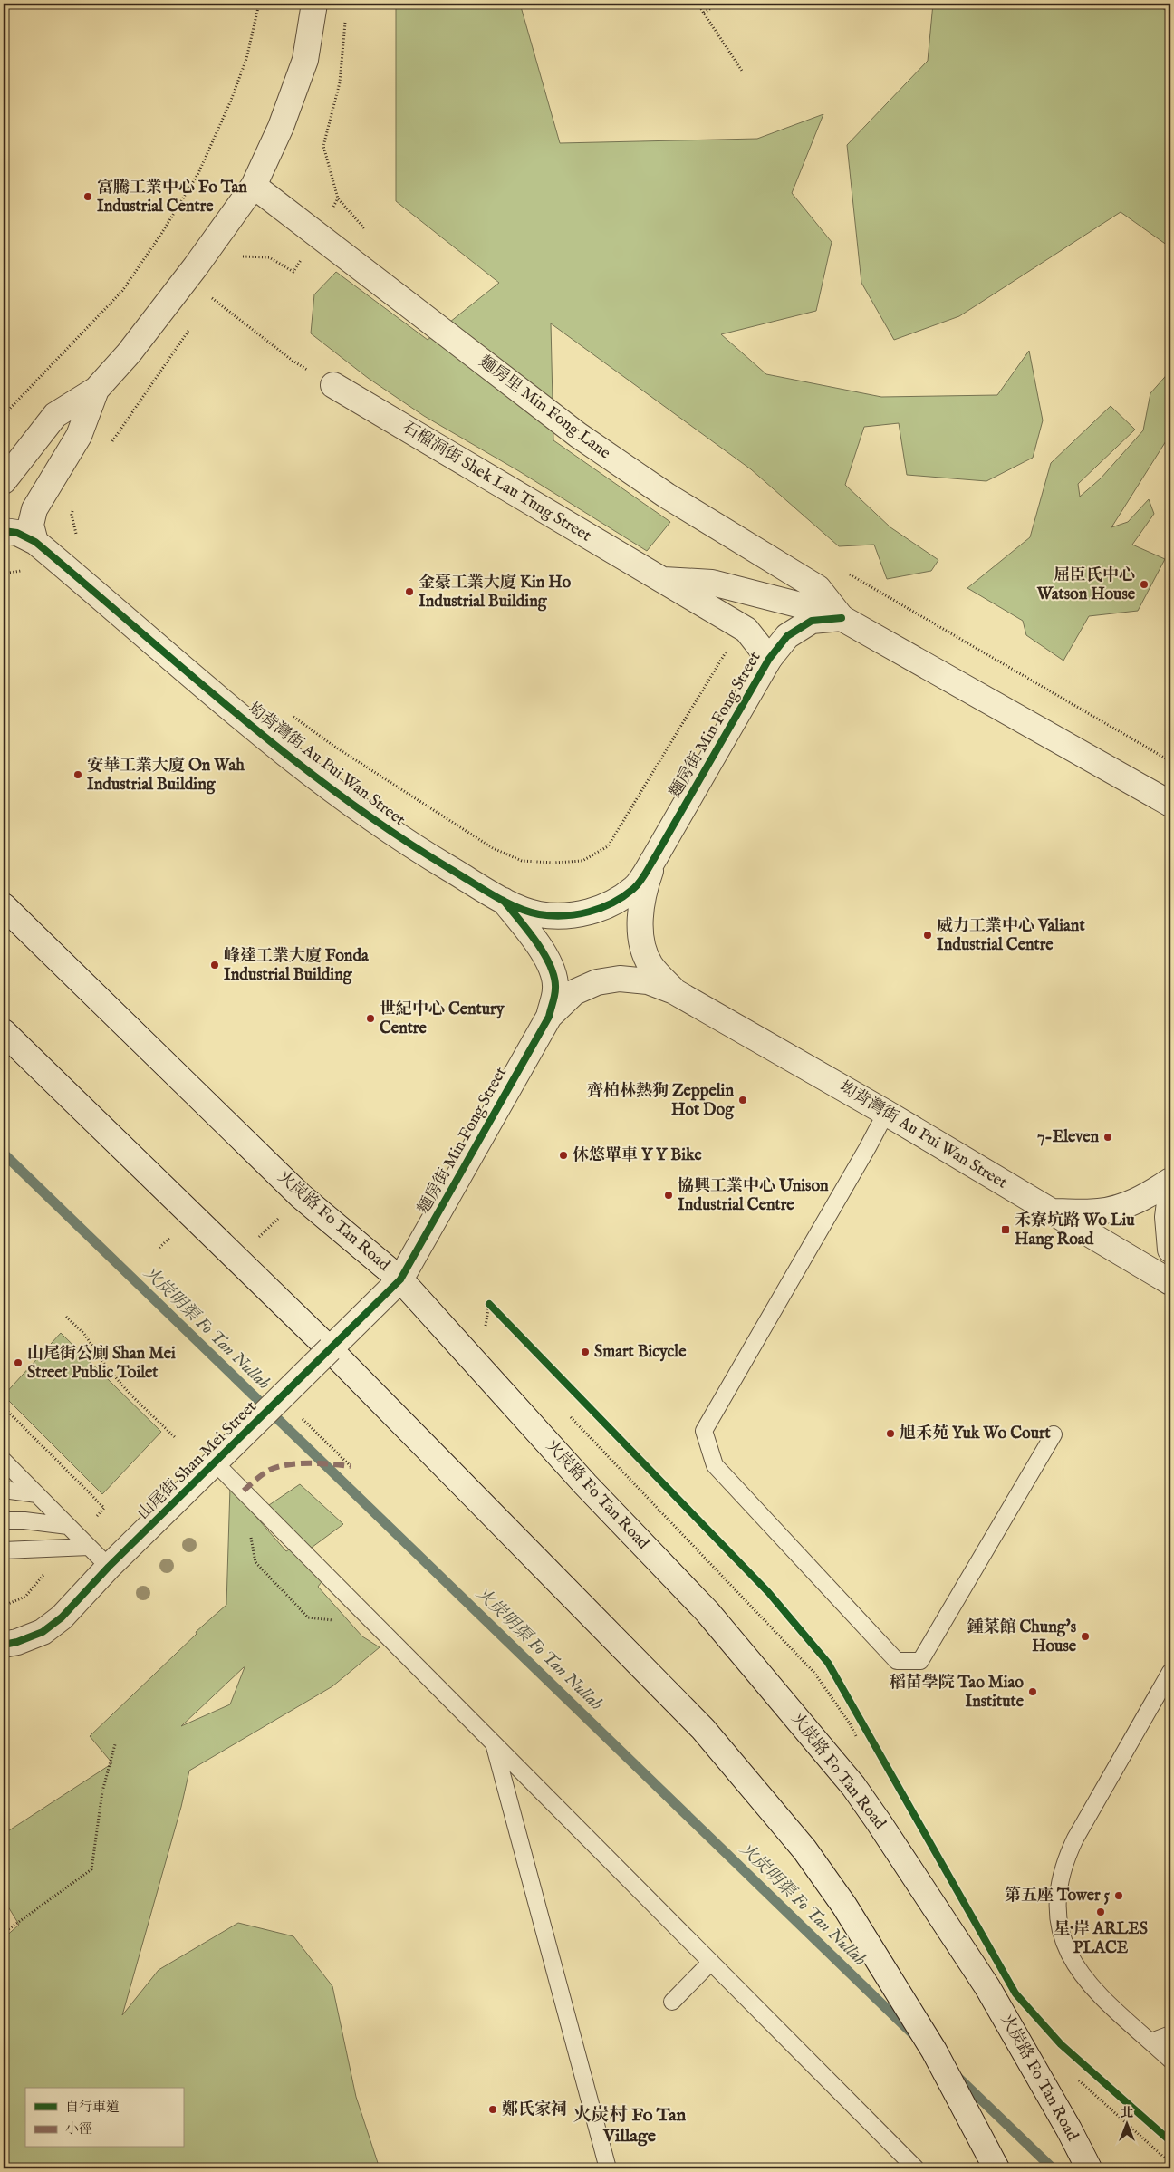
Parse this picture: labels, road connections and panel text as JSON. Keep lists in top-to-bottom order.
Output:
{
  "streets": {
    "street": [
      "麵房里 Min Fong Lane",
      "石榴洞街 Shek Lau Tung Street",
      "麵房街 Min Fong Street",
      "㘭背灣街 Au Pui Wan Street",
      "火炭路 Fo Tan Road",
      "山尾街 Shan Mei Street"
    ]
  },
  "crossings": [
    ["麵房里 Min Fong Lane", "石榴洞街 Shek Lau Tung Street"],
    ["麵房里 Min Fong Lane", "麵房街 Min Fong Street"],
    ["石榴洞街 Shek Lau Tung Street", "麵房街 Min Fong Street"],
    ["麵房街 Min Fong Street", "㘭背灣街 Au Pui Wan Street"],
    ["麵房街 Min Fong Street", "火炭路 Fo Tan Road"],
    ["麵房街 Min Fong Street", "山尾街 Shan Mei Street"],
    ["火炭路 Fo Tan Road", "山尾街 Shan Mei Street"]
  ],
  "districts": ["火炭村 Fo Tan Village"],
  "water": ["火炭明渠 Fo Tan Nullah"],
  "places": {
    "other": [
      "富騰工業中心 Fo Tan Industrial Centre",
      "屈臣氏中心 Watson House",
      "金豪工業大廈 Kin Ho Industrial Building",
      "安華工業大廈 On Wah Industrial Building",
      "威力工業中心 Valiant Industrial Centre",
      "峰達工業大廈 Fonda Industrial Building",
      "世紀中心 Century Centre",
      "齊柏林熱狗 Zeppelin Hot Dog",
      "7-Eleven",
      "休悠單車 Y Y Bike",
      "協興工業中心 Unison Industrial Centre",
      "Smart Bicycle",
      "山尾街公廁 Shan Mei Street Public Toilet",
      "旭禾苑 Yuk Wo Court",
      "鍾菜館 Chung's House",
      "稻苗學院 Tao Miao Institute",
      "第五座 Tower 5",
      "星·岸 ARLES PLACE",
      "鄭氏家祠"
    ],
    "transit": ["禾寮坑路 Wo Liu Hang Road"]
  },
  "legend": ["自行車道", "小徑"],
  "north": "top"
}
